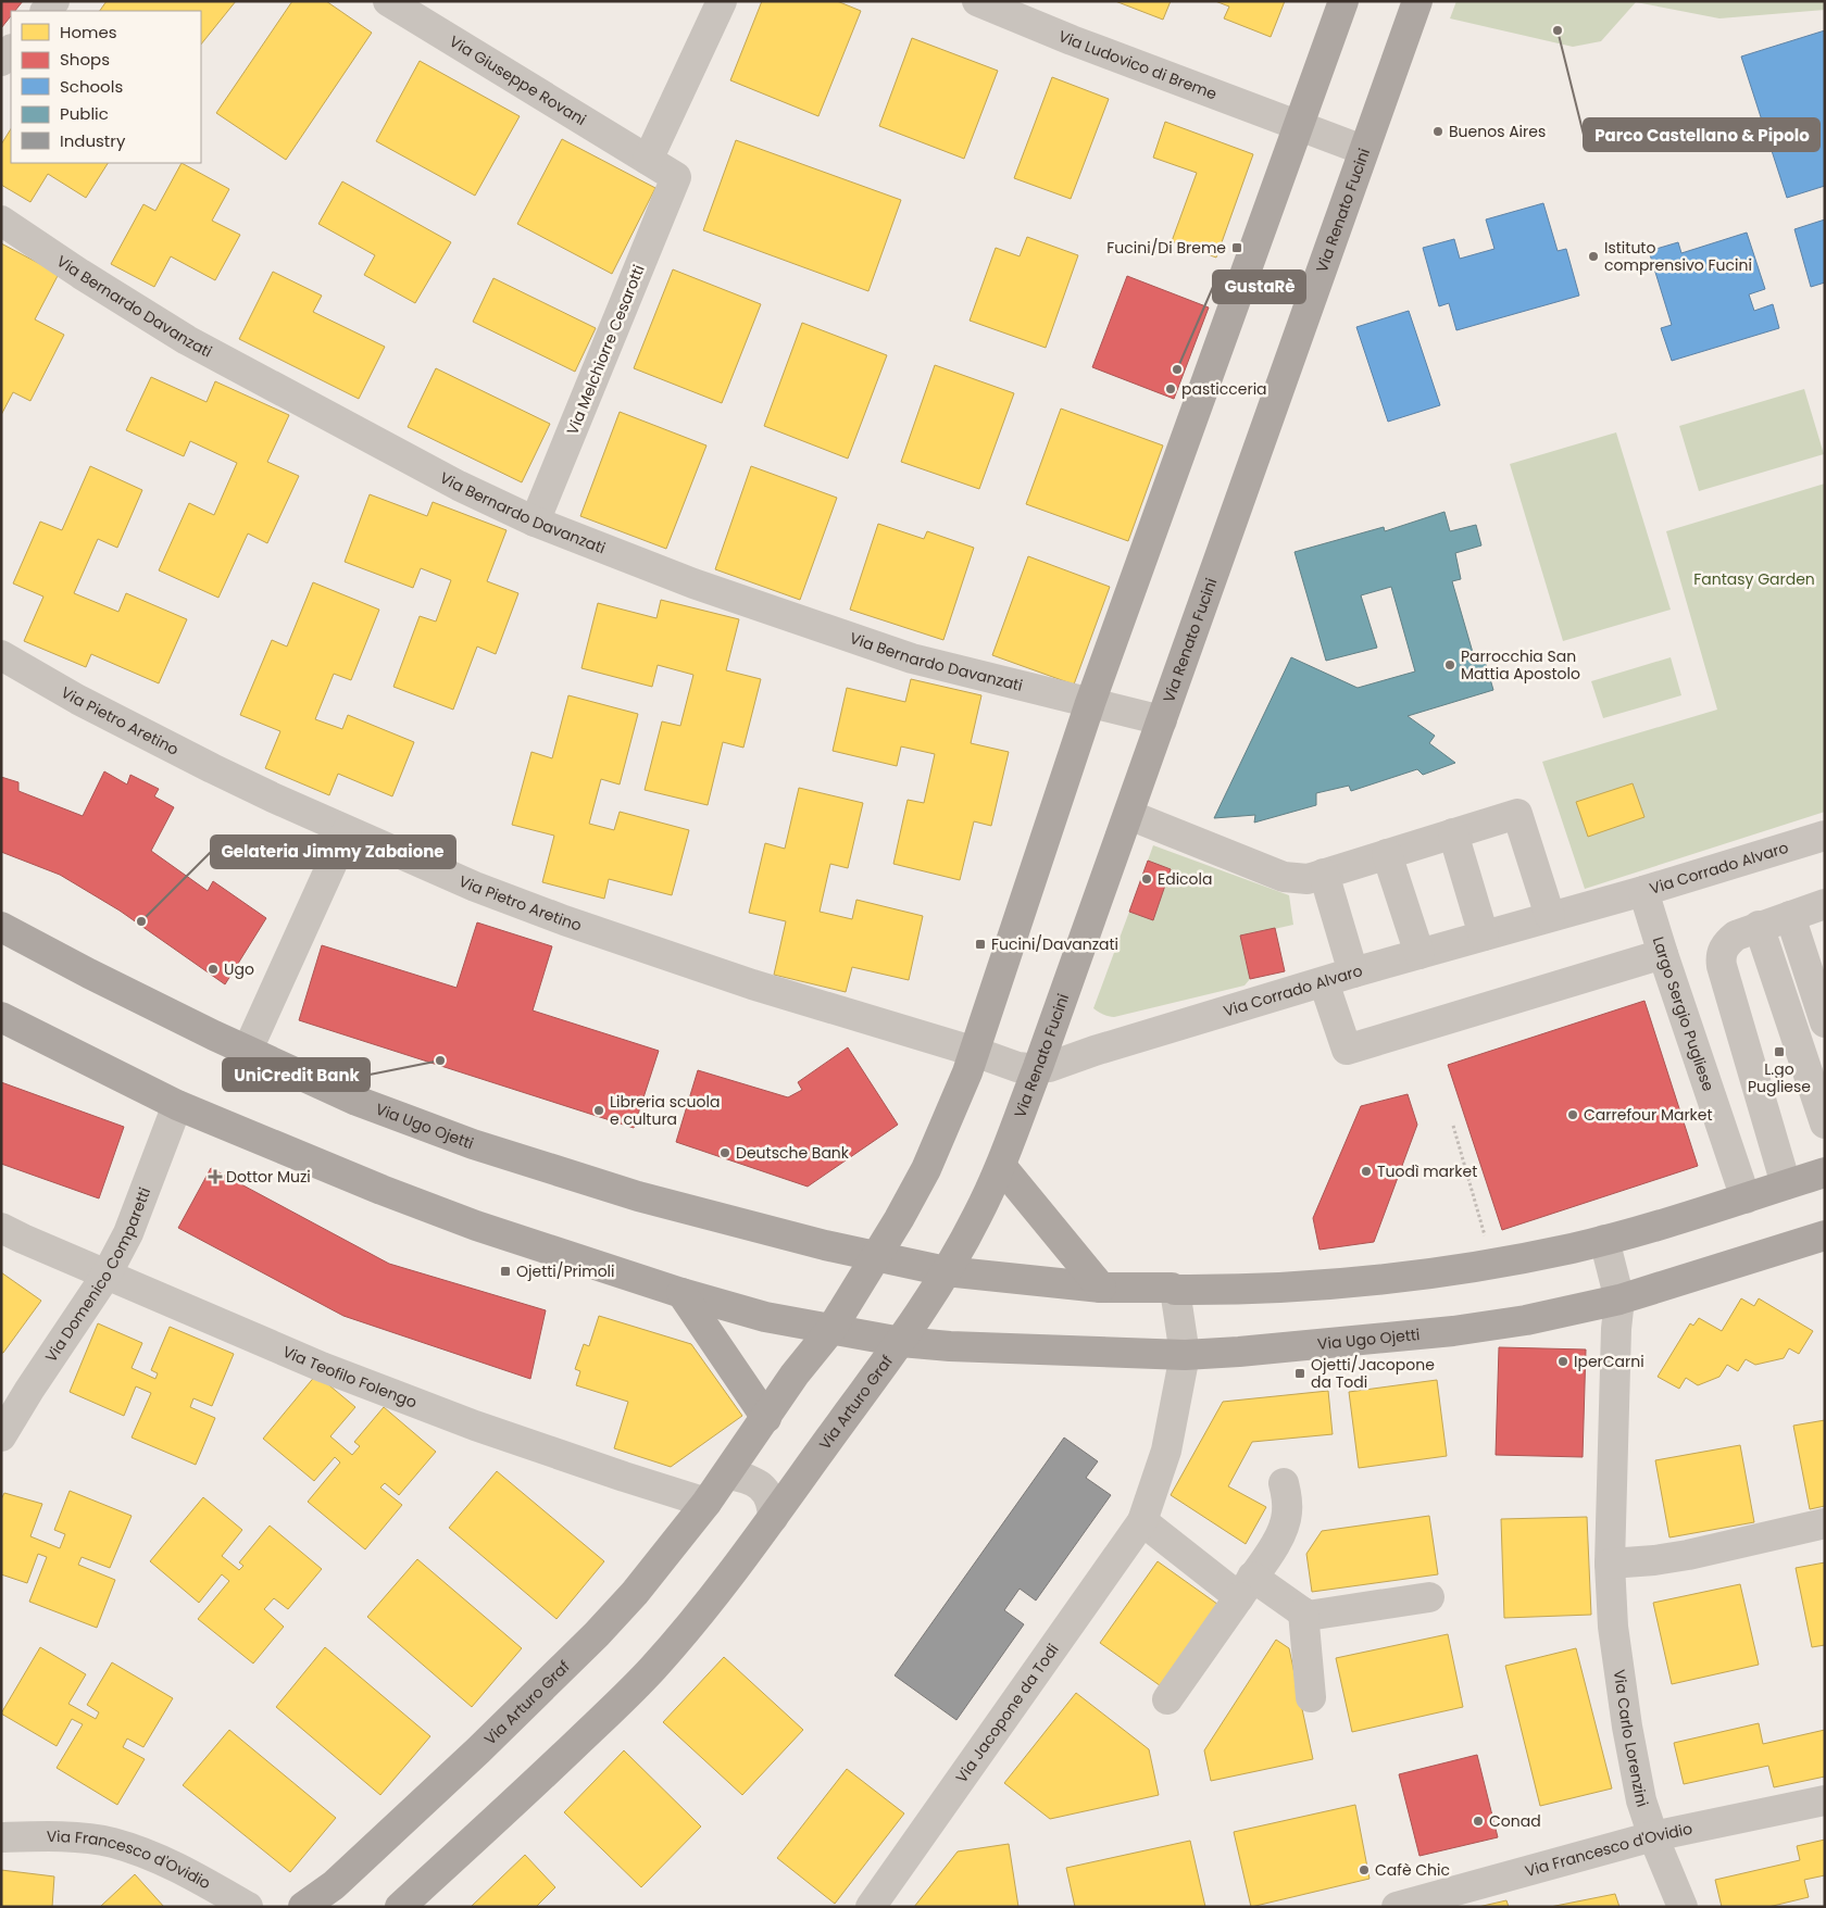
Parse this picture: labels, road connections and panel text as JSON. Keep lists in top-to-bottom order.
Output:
{
  "streets": {
    "main road": ["Via Renato Fucini", "Via Ugo Ojetti", "Via Arturo Graf"],
    "street": [
      "Via Ludovico di Breme",
      "Via Giuseppe Rovani",
      "Via Bernardo Davanzati",
      "Via Melchiorre Cesarotti",
      "Via Pietro Aretino",
      "Via Corrado Alvaro",
      "Largo Sergio Pugliese",
      "Via Domenico Comparetti",
      "Via Teofilo Folengo",
      "Via Jacopone da Todi",
      "Via Carlo Lorenzini",
      "Via Francesco d'Ovidio"
    ]
  },
  "crossings": [
    ["Via Ludovico di Breme", "Via Renato Fucini"],
    ["Via Giuseppe Rovani", "Via Melchiorre Cesarotti"],
    ["Via Renato Fucini", "Via Bernardo Davanzati"],
    ["Via Renato Fucini", "Via Pietro Aretino"],
    ["Via Renato Fucini", "Via Corrado Alvaro"],
    ["Via Renato Fucini", "Via Ugo Ojetti"],
    ["Via Renato Fucini", "Via Arturo Graf"],
    ["Via Bernardo Davanzati", "Via Melchiorre Cesarotti"],
    ["Via Pietro Aretino", "Via Corrado Alvaro"],
    ["Via Corrado Alvaro", "Largo Sergio Pugliese"],
    ["Via Ugo Ojetti", "Via Arturo Graf"],
    ["Via Ugo Ojetti", "Via Jacopone da Todi"],
    ["Via Ugo Ojetti", "Via Carlo Lorenzini"],
    ["Via Domenico Comparetti", "Via Teofilo Folengo"],
    ["Via Teofilo Folengo", "Via Arturo Graf"],
    ["Via Carlo Lorenzini", "Via Francesco d'Ovidio"]
  ],
  "parks": ["Fantasy Garden"],
  "places": {
    "other": [
      "Parco Castellano & Pipolo",
      "Buenos Aires",
      "Istituto comprensivo Fucini",
      "GustaRè",
      "pasticceria",
      "Parrocchia San Mattia Apostolo",
      "Edicola",
      "Gelateria Jimmy Zabaione",
      "Ugo",
      "UniCredit Bank",
      "Libreria scuola e cultura",
      "Carrefour Market",
      "Deutsche Bank",
      "Tuodì market",
      "IperCarni",
      "Conad",
      "Cafè Chic"
    ],
    "transit": [
      "Fucini/Di Breme",
      "Fucini/Davanzati",
      "L.go Pugliese",
      "Ojetti/Primoli",
      "Ojetti/Jacopone da Todi"
    ],
    "health": ["Dottor Muzi"]
  },
  "legend": [
    "Homes",
    "Shops",
    "Schools",
    "Public",
    "Industry"
  ]
}
